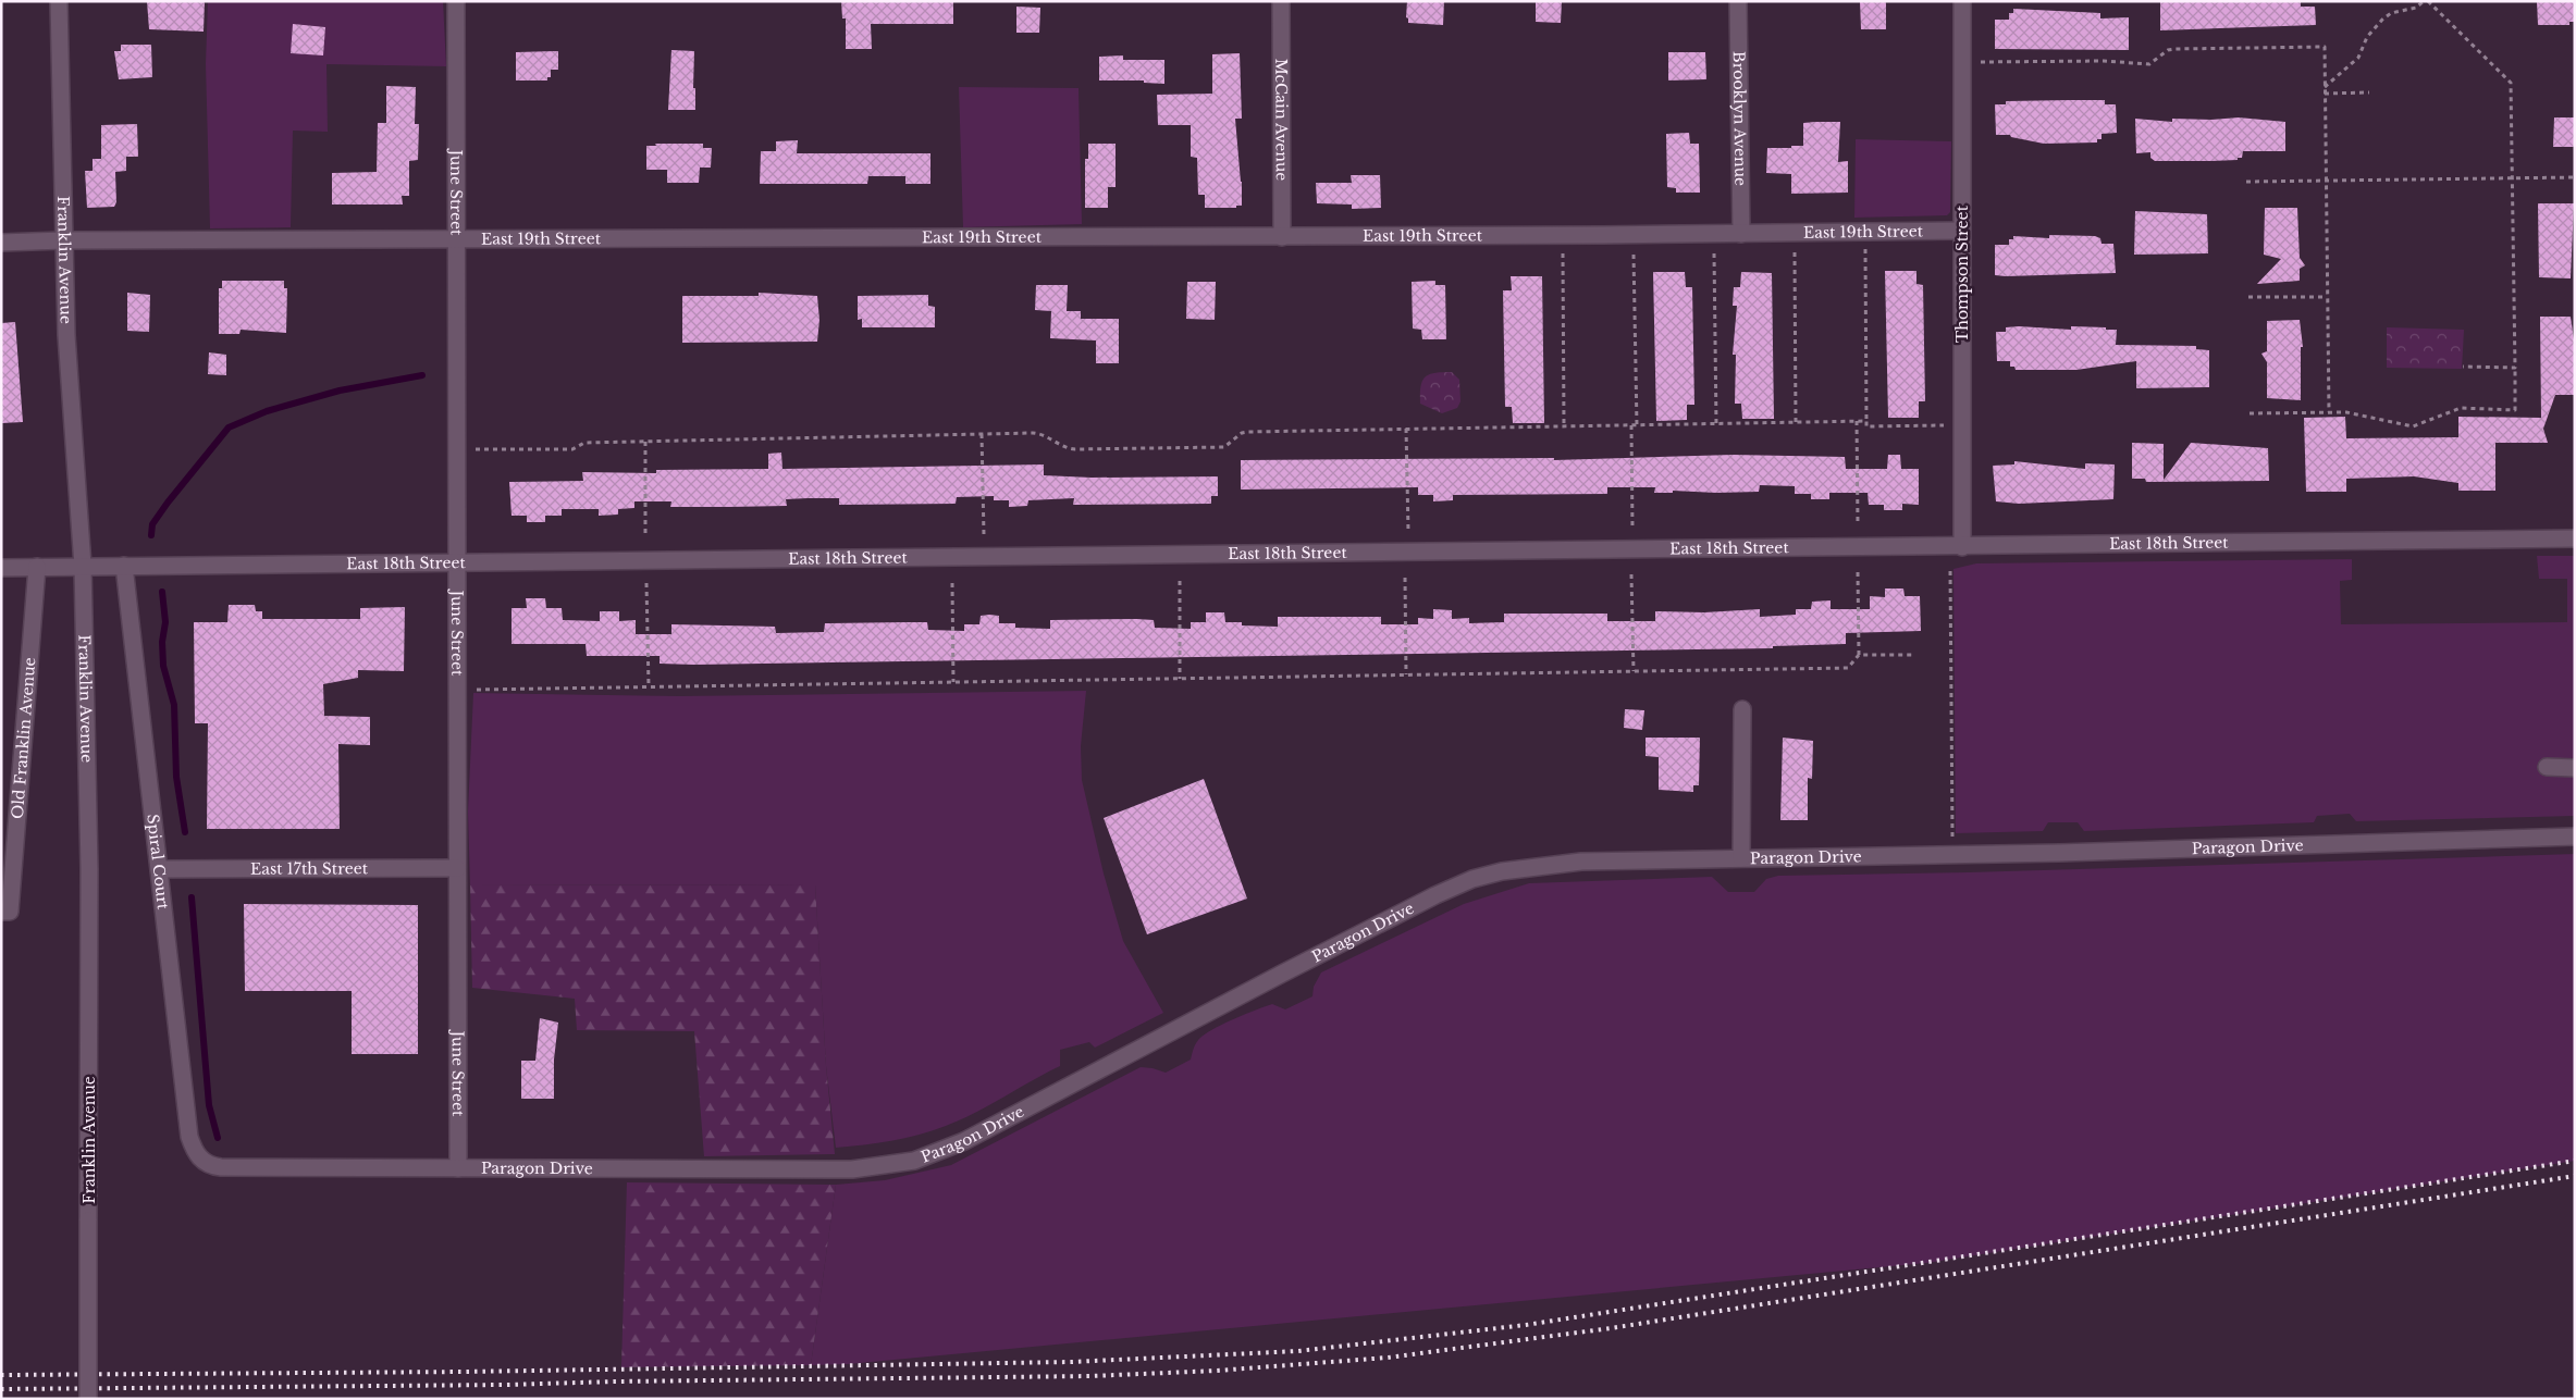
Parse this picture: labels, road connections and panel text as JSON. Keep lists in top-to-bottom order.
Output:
{
  "streets": {
    "street": [
      "Brooklyn Avenue",
      "McCain Avenue",
      "June Street",
      "East 19th Street",
      "Franklin Avenue",
      "Thompson Street",
      "East 18th Street",
      "Old Franklin Avenue",
      "Paragon Drive",
      "Spiral Court",
      "East 17th Street"
    ]
  },
  "crossings": [
    ["Brooklyn Avenue", "East 19th Street"],
    ["McCain Avenue", "East 19th Street"],
    ["June Street", "East 19th Street"],
    ["June Street", "East 18th Street"],
    ["June Street", "Paragon Drive"],
    ["June Street", "East 17th Street"],
    ["East 19th Street", "Franklin Avenue"],
    ["East 19th Street", "Thompson Street"],
    ["Franklin Avenue", "East 18th Street"],
    ["Thompson Street", "East 18th Street"],
    ["East 18th Street", "Old Franklin Avenue"],
    ["East 18th Street", "Spiral Court"],
    ["Paragon Drive", "Spiral Court"],
    ["Spiral Court", "East 17th Street"]
  ]
}
